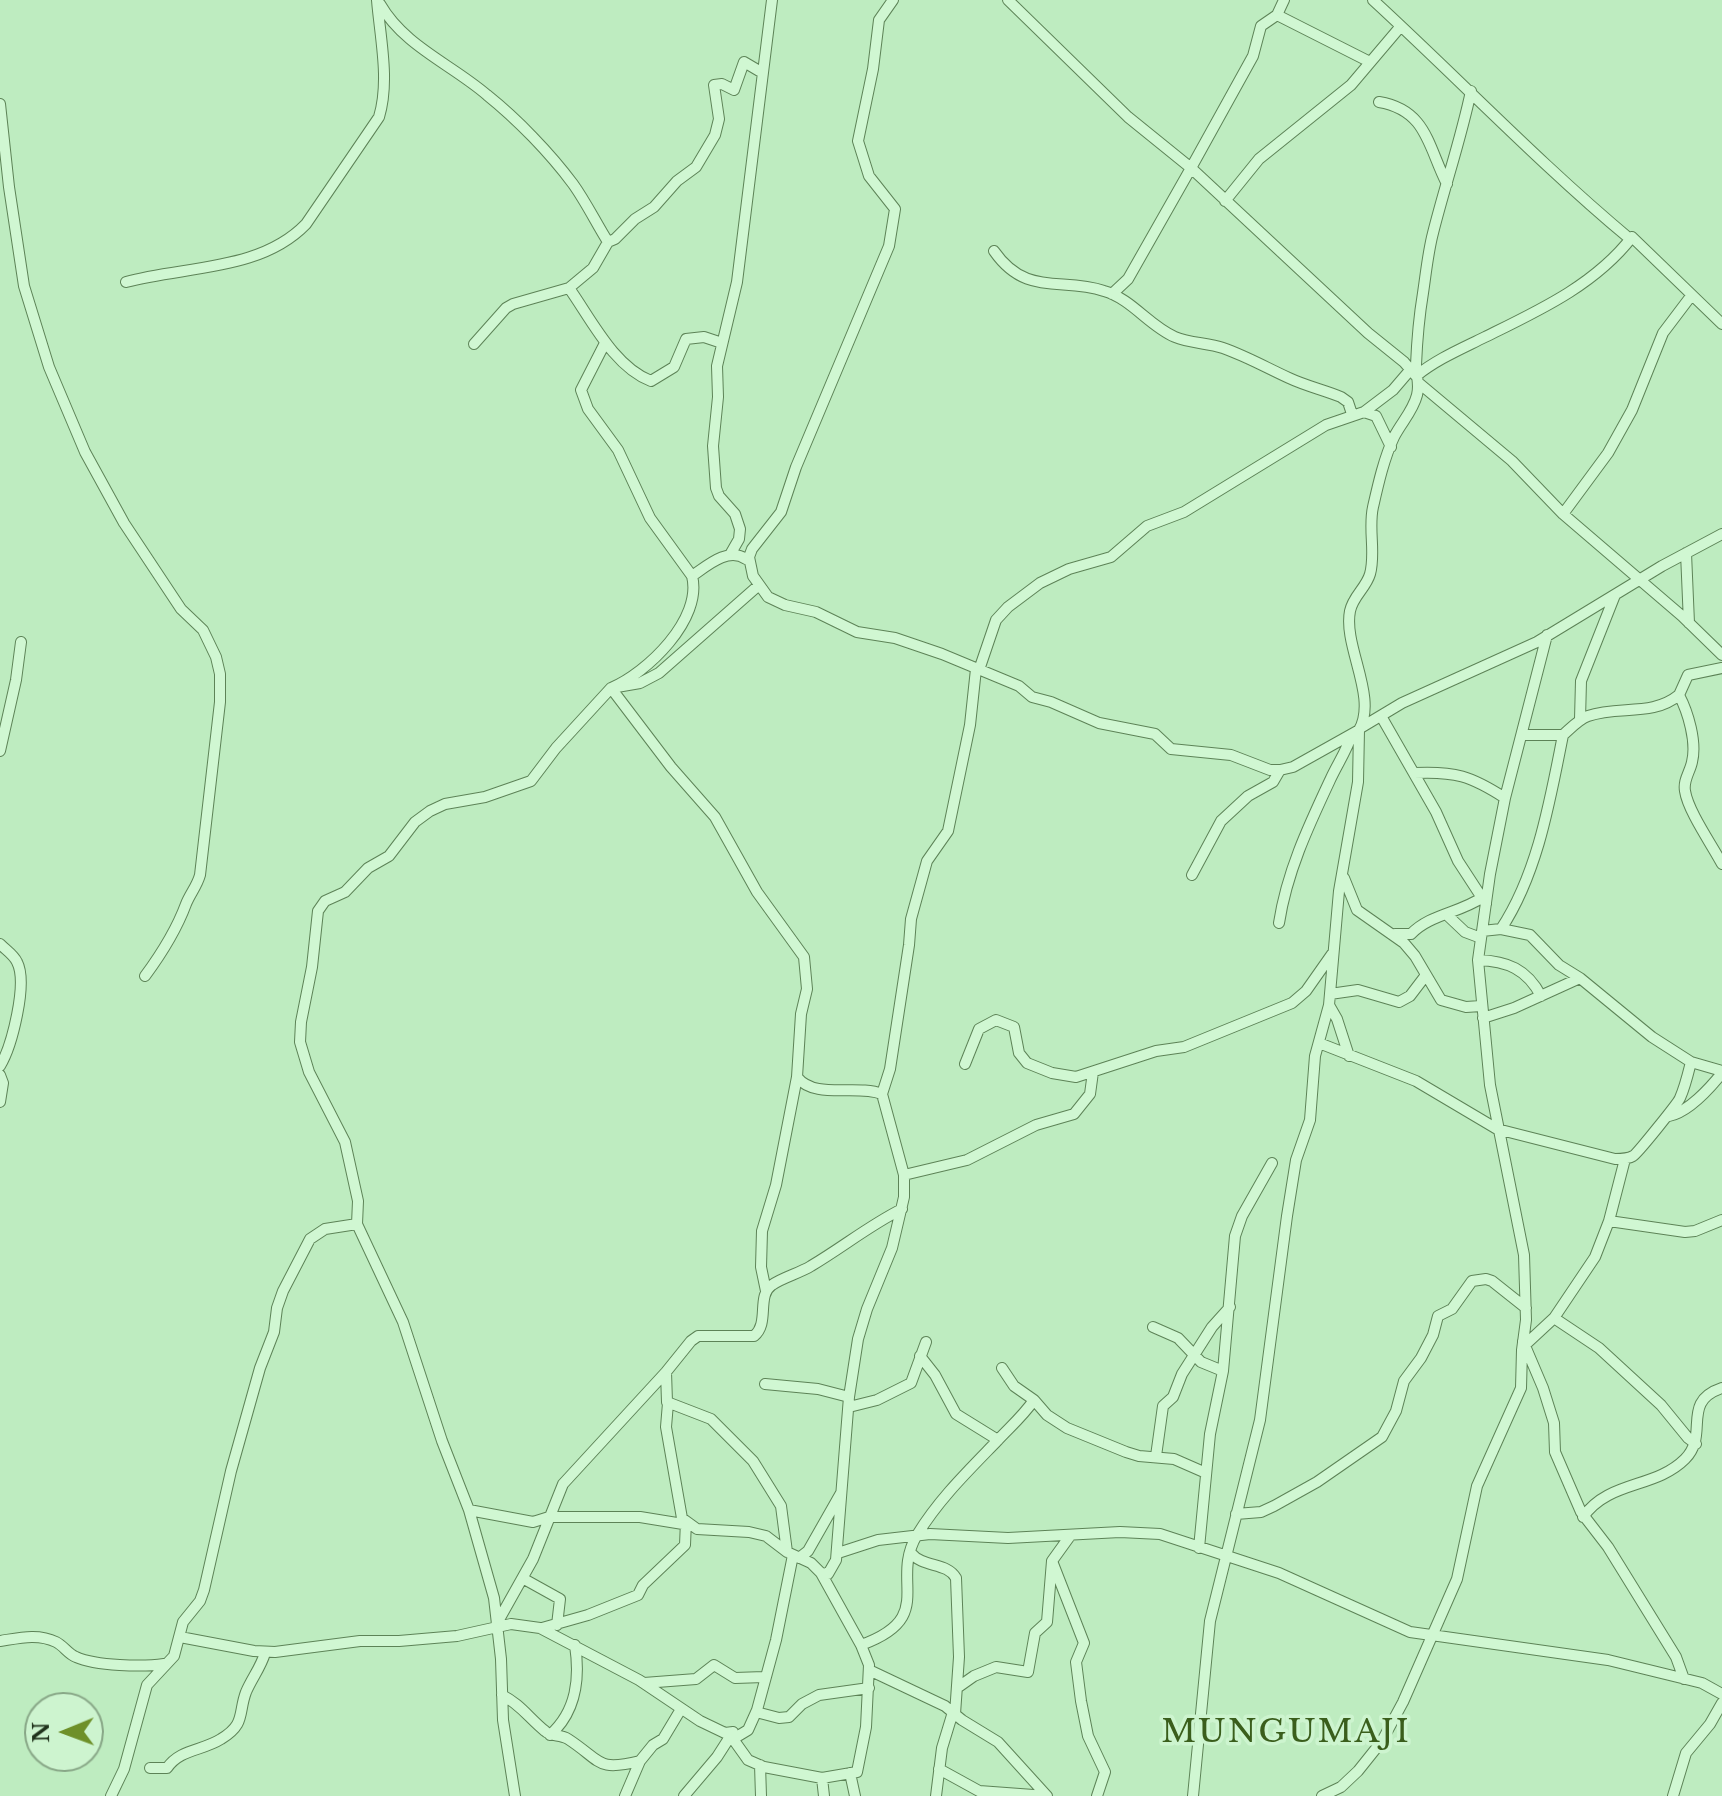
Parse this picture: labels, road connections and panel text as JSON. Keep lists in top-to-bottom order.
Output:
{
  "districts": ["MUNGUMAJI"],
  "north": "left"
}
